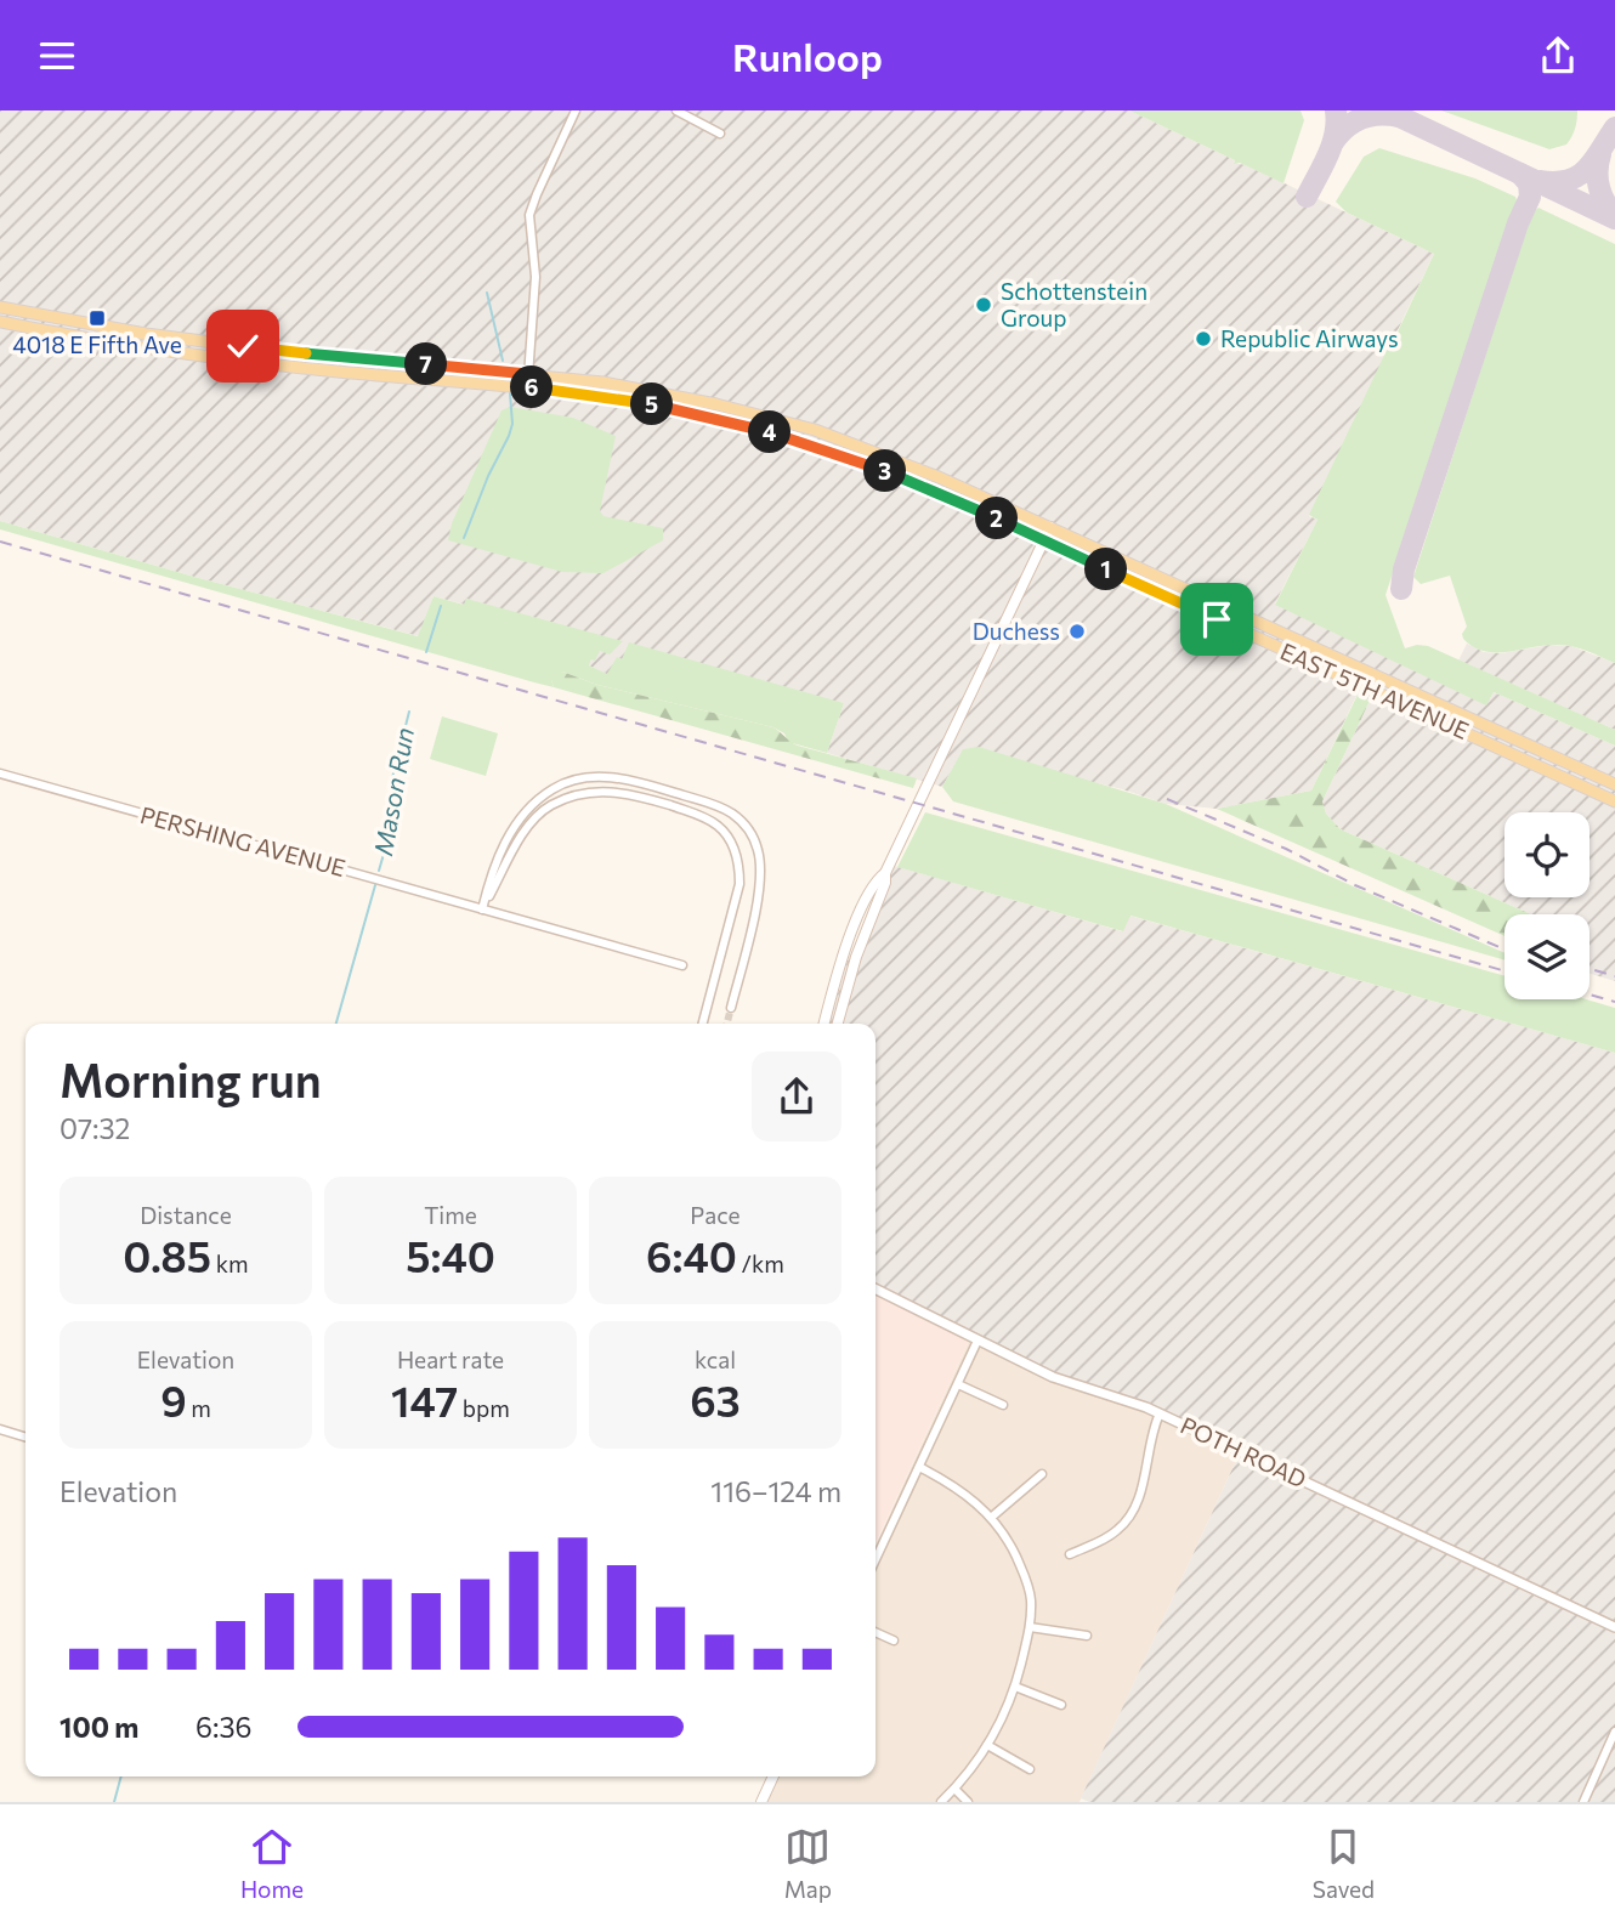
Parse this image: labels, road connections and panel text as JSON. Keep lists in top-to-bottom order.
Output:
{
  "streets": {
    "main road": ["EAST 5TH AVENUE"],
    "street": ["PERSHING AVENUE", "POTH ROAD"]
  },
  "water": ["Mason Run"],
  "places": {
    "other": ["Schottenstein Group", "Republic Airways", "Duchess"],
    "transit": ["4018 E Fifth Ave"]
  },
  "page": {
    "header": "Runloop",
    "pins": [
      "7",
      "6",
      "5",
      "4",
      "3",
      "2",
      "1"
    ],
    "heading": ["Morning run", "07:32"],
    "stats": [
      ["Distance", "0.85 km"],
      ["Time", "5:40"],
      ["Pace", "6:40 /km"],
      ["Elevation", "9 m"],
      ["Heart rate", "147 bpm"],
      ["kcal", "63"]
    ],
    "chart": ["Elevation", "116–124 m"],
    "list": [
      {
        "name": "100 m",
        "note": "6:36"
      }
    ],
    "tabs": ["Home", "Map", "Saved"]
  }
}
